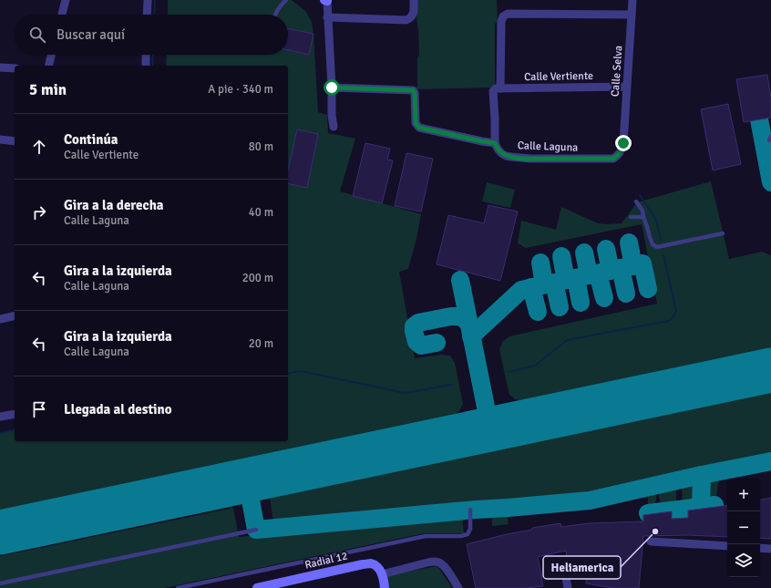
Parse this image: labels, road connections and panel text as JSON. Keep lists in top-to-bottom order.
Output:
{
  "streets": {
    "street": [
      "Calle Selva",
      "Calle Vertiente",
      "Calle Laguna",
      "Radial 12"
    ]
  },
  "crossings": [
    ["Calle Selva", "Calle Vertiente"],
    ["Calle Selva", "Calle Laguna"]
  ],
  "places": ["Heliamerica"],
  "page": {
    "search": "Buscar aquí",
    "heading": ["5 min", "A pie · 340 m"],
    "list": [
      ["Continúa", "Calle Vertiente", "80 m"],
      ["Gira a la derecha", "Calle Laguna", "40 m"],
      ["Gira a la izquierda", "Calle Laguna", "200 m"],
      ["Gira a la izquierda", "Calle Laguna", "20 m"],
      "Llegada al destino"
    ],
    "map_buttons": ["+", "−"]
  }
}
